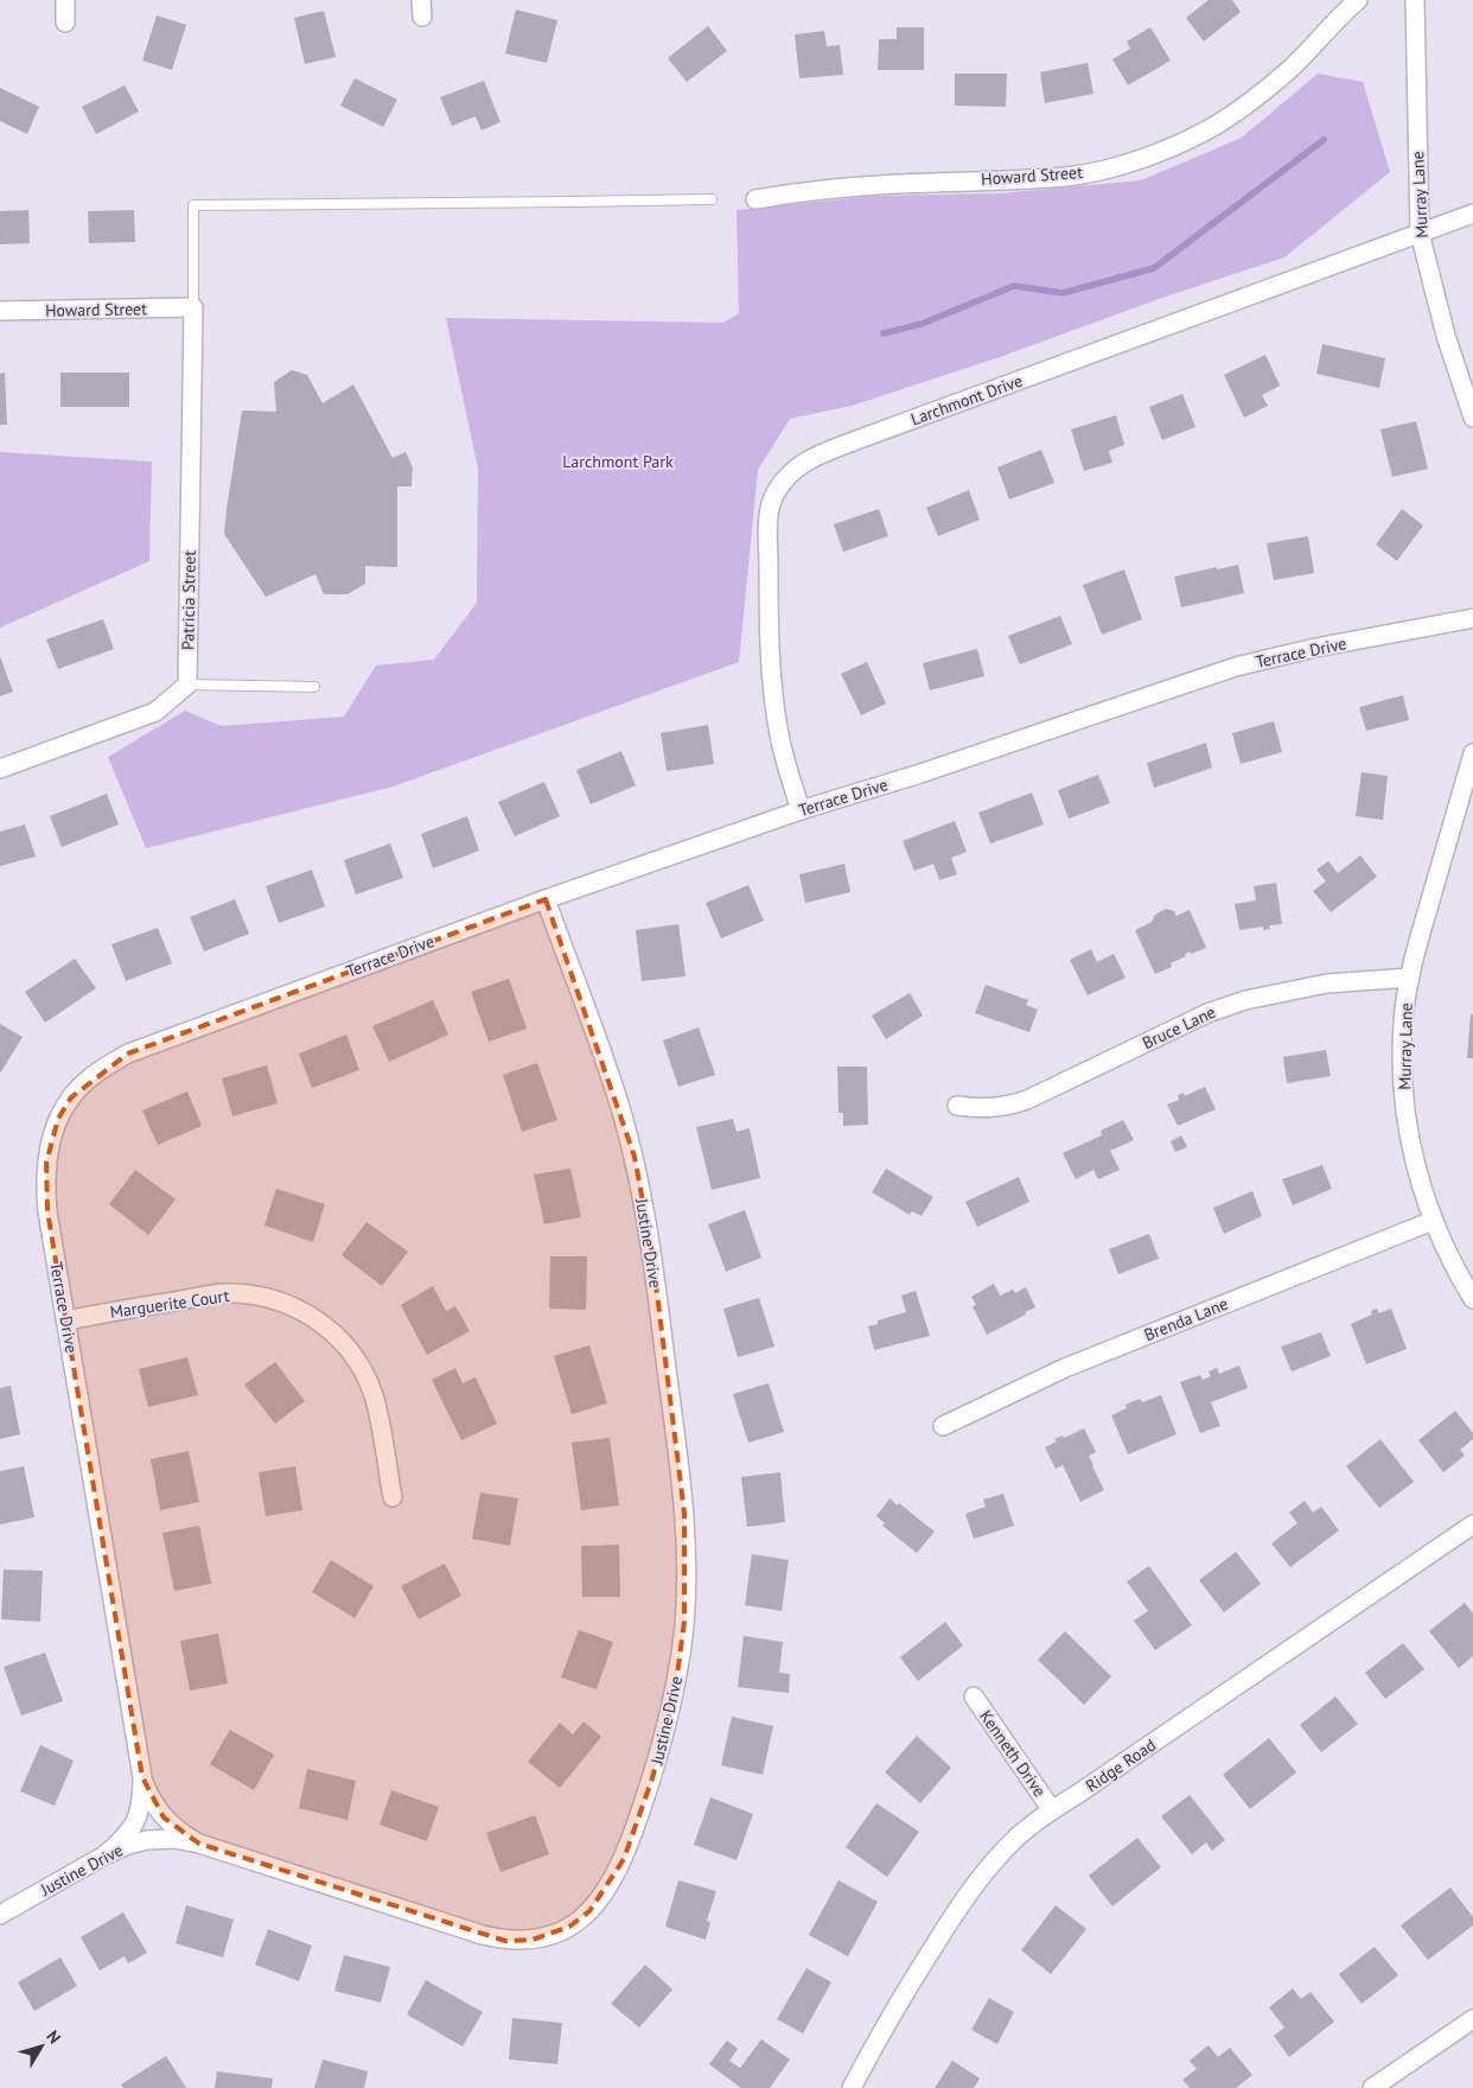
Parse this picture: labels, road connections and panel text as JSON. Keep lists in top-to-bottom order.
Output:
{
  "streets": {
    "street": [
      "Howard Street",
      "Murray Lane",
      "Larchmont Drive",
      "Patricia Street",
      "Terrace Drive",
      "Bruce Lane",
      "Justine Drive",
      "Marguerite Court",
      "Brenda Lane",
      "Kenneth Drive",
      "Ridge Road"
    ]
  },
  "crossings": [
    ["Howard Street", "Patricia Street"],
    ["Murray Lane", "Larchmont Drive"],
    ["Murray Lane", "Bruce Lane"],
    ["Murray Lane", "Brenda Lane"],
    ["Larchmont Drive", "Terrace Drive"],
    ["Terrace Drive", "Justine Drive"],
    ["Terrace Drive", "Marguerite Court"],
    ["Kenneth Drive", "Ridge Road"]
  ],
  "parks": ["Larchmont Park"],
  "north": "top right"
}
